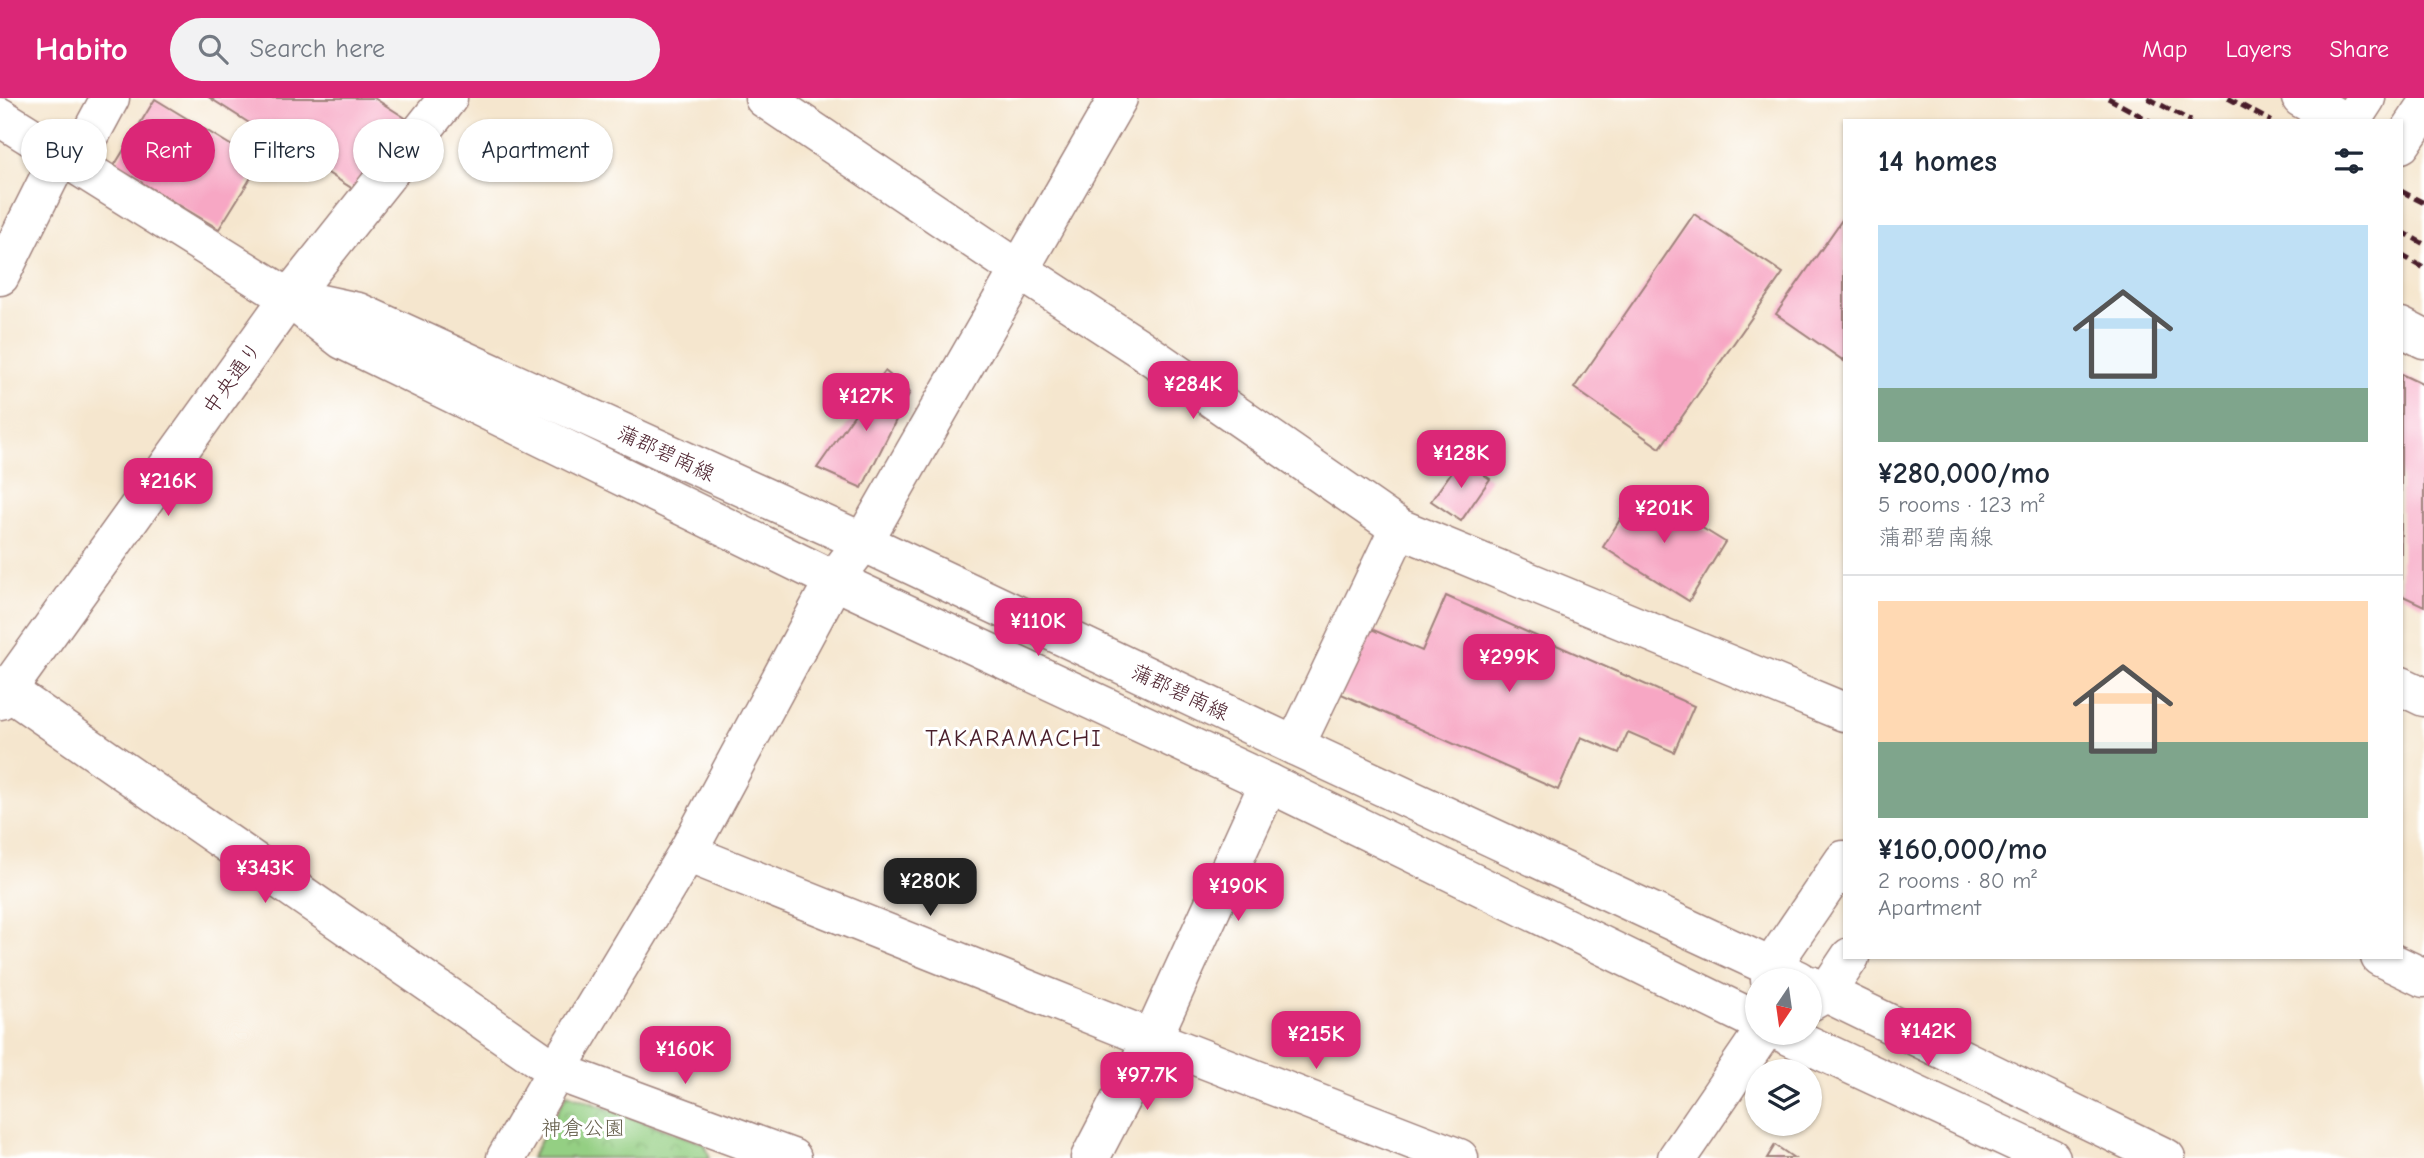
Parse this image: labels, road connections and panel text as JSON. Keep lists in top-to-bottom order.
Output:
{
  "streets": {
    "street": ["中央通り", "蒲郡碧南線"]
  },
  "crossings": [
    ["中央通り", "蒲郡碧南線"]
  ],
  "districts": ["TAKARAMACHI"],
  "parks": ["神倉公園"],
  "north": "bottom",
  "page": {
    "header": "Habito",
    "search": "Search here",
    "nav": ["Map", "Layers", "Share"],
    "chip": [
      "Buy",
      "Rent",
      "Filters",
      "New",
      "Apartment"
    ],
    "heading": "14 homes",
    "list": [
      {
        "name": "¥280,000/mo",
        "note": "5 rooms · 123 m² · 蒲郡碧南線"
      },
      {
        "name": "¥160,000/mo",
        "note": "2 rooms · 80 m² · Apartment"
      }
    ],
    "price": [
      "¥284K",
      "¥127K",
      "¥128K",
      "¥216K",
      "¥201K",
      "¥110K",
      "¥299K",
      "¥343K",
      "¥280K",
      "¥190K",
      "¥142K",
      "¥215K",
      "¥160K",
      "¥97.7K"
    ]
  }
}
